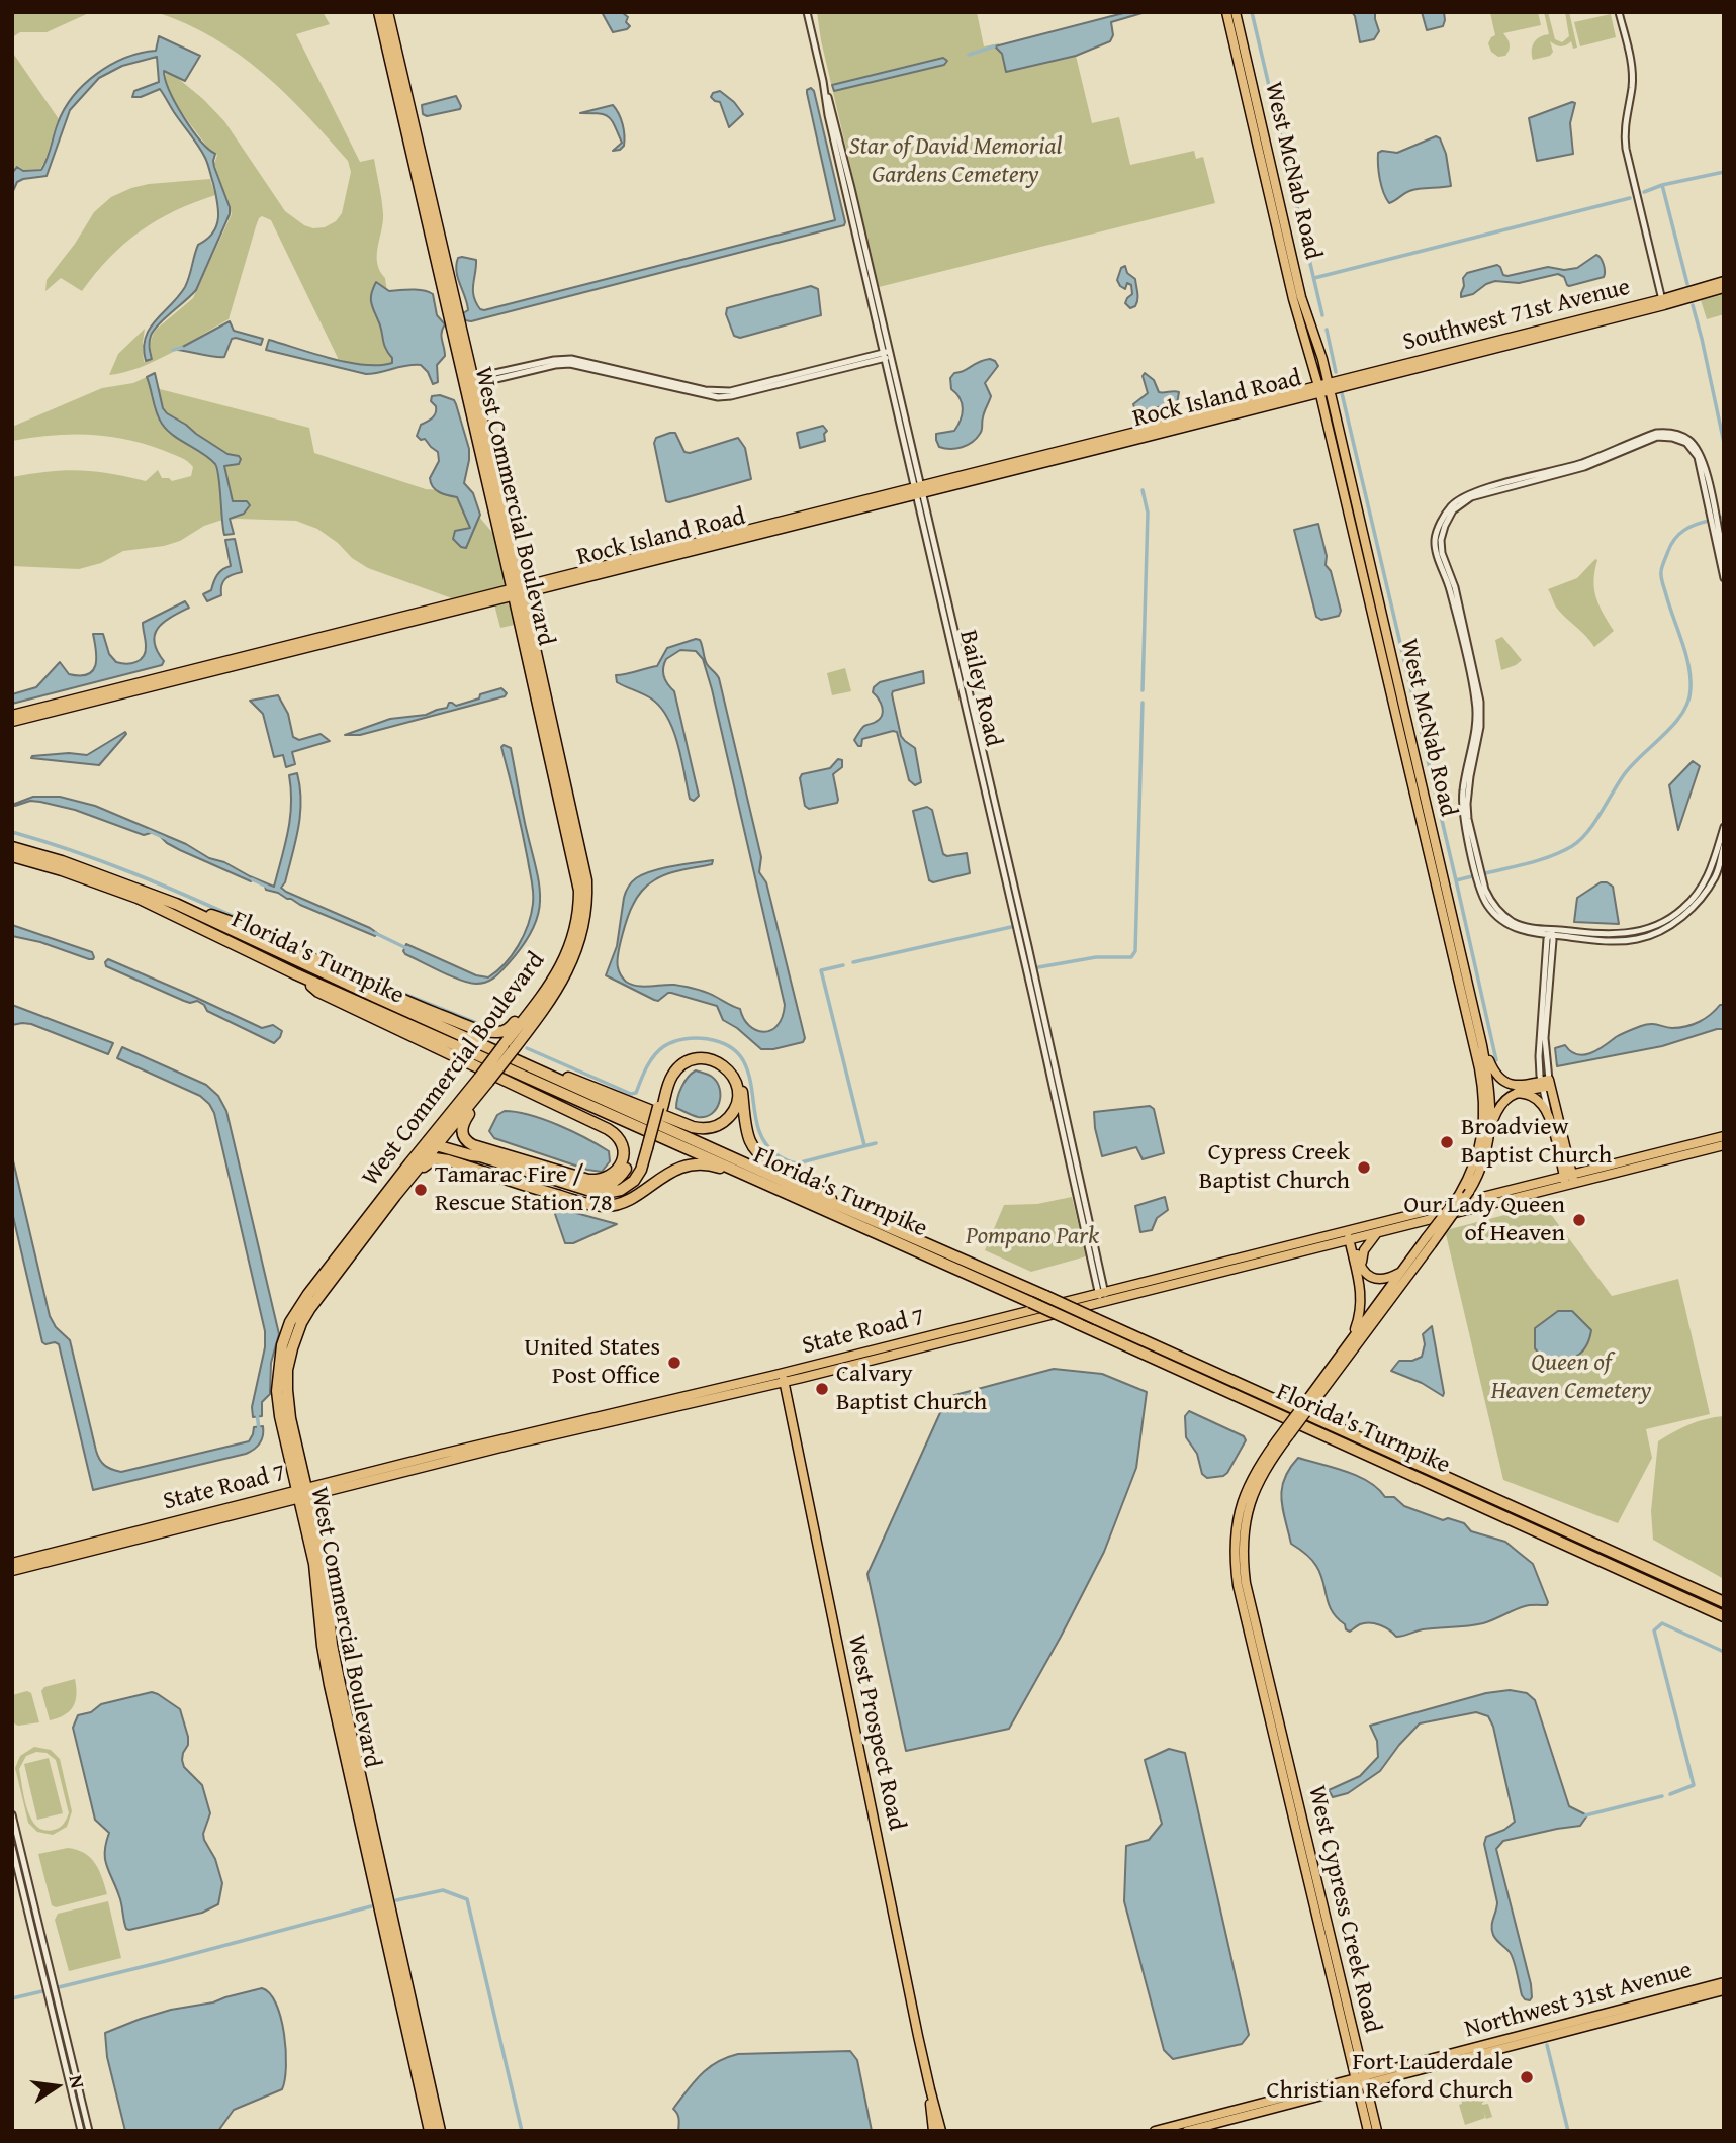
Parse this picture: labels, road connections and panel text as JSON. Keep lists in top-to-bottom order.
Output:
{
  "streets": {
    "highway": ["West Commercial Boulevard", "Florida's Turnpike"],
    "main road": [
      "West McNab Road",
      "Southwest 71st Avenue",
      "Rock Island Road",
      "State Road 7",
      "West Prospect Road",
      "West Cypress Creek Road",
      "Northwest 31st Avenue"
    ],
    "street": ["Bailey Road"]
  },
  "crossings": [
    ["West McNab Road", "Southwest 71st Avenue"],
    ["West McNab Road", "Rock Island Road"],
    ["West McNab Road", "West Cypress Creek Road"],
    ["Southwest 71st Avenue", "Rock Island Road"],
    ["Rock Island Road", "West Commercial Boulevard"],
    ["Rock Island Road", "Bailey Road"],
    ["West Commercial Boulevard", "State Road 7"],
    ["Bailey Road", "State Road 7"],
    ["State Road 7", "West Prospect Road"],
    ["West Cypress Creek Road", "Northwest 31st Avenue"]
  ],
  "parks": ["Star of David Memorial Gardens Cemetery", "Pompano Park", "Queen of Heaven Cemetery"],
  "places": [
    "Broadview Baptist Church",
    "Cypress Creek Baptist Church",
    "Tamarac Fire / Rescue Station 78",
    "Our Lady Queen of Heaven",
    "United States Post Office",
    "Calvary Baptist Church",
    "Fort Lauderdale Christian Reford Church"
  ],
  "north": "right"
}
